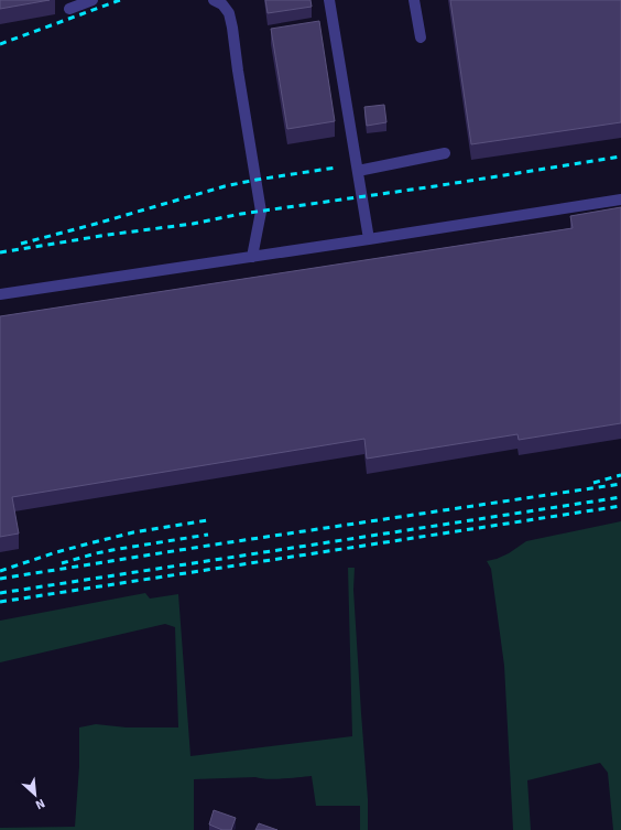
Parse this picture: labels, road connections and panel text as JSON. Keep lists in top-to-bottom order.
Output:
{
  "north": "bottom right"
}
